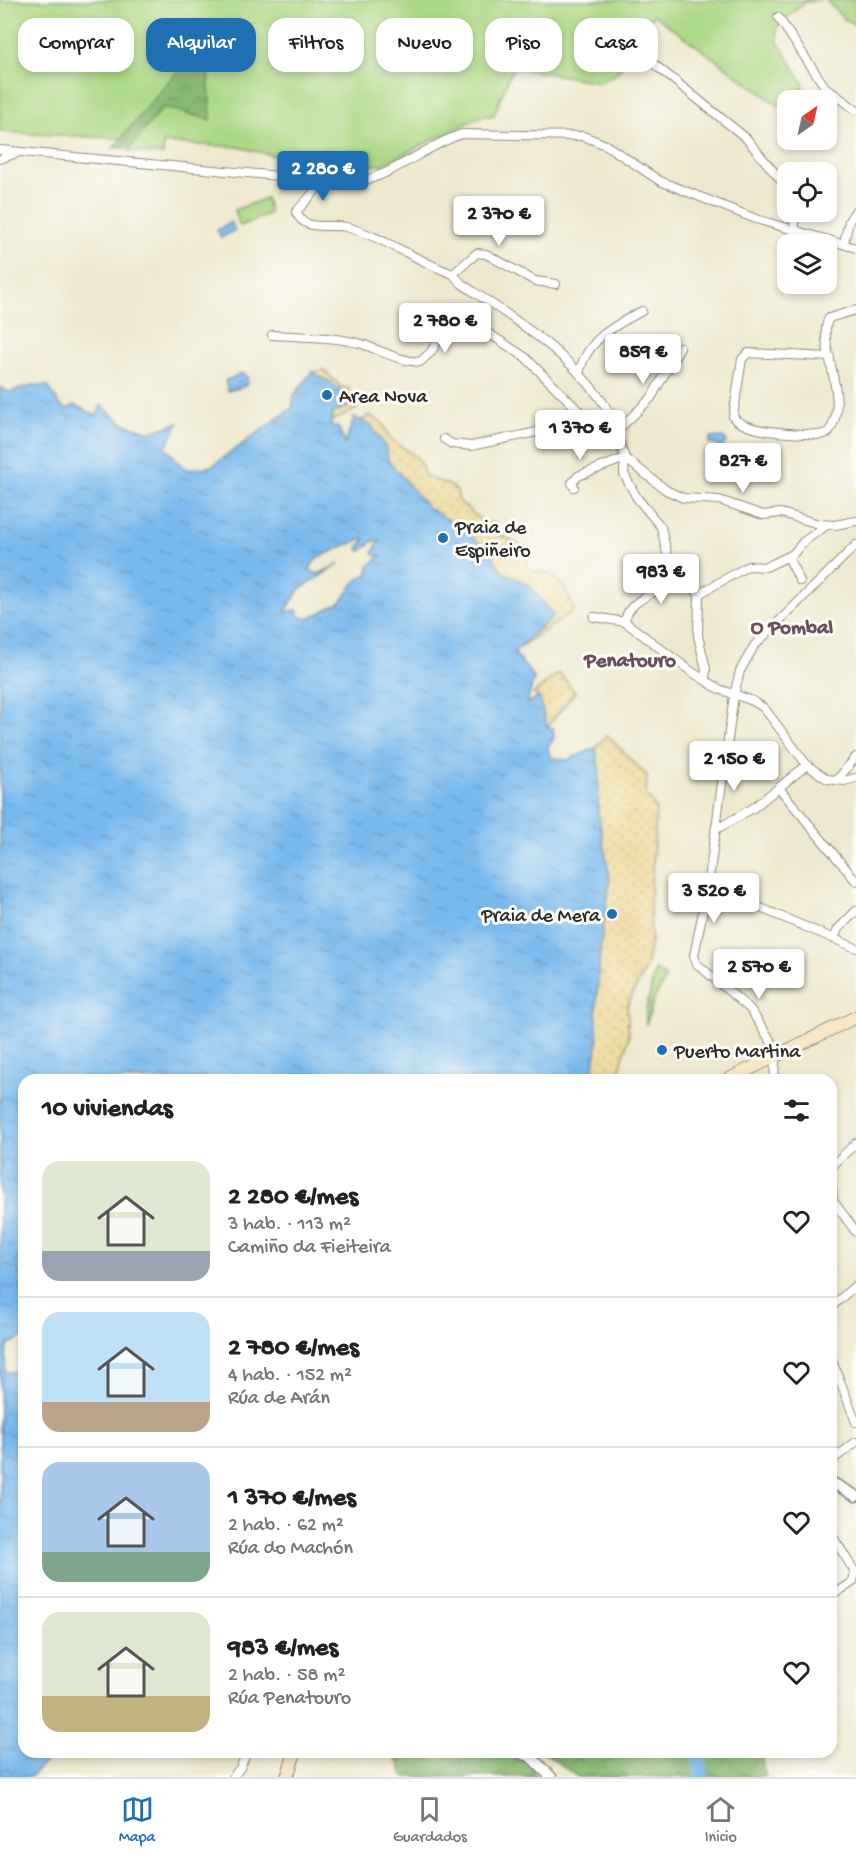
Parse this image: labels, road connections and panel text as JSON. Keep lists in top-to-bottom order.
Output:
{
  "districts": ["O Pombal", "Penatouro"],
  "places": [
    "Area Nova",
    "Praia de Espiñeiro",
    "Praia de Mera",
    "Puerto Martina"
  ],
  "north": "top right",
  "page": {
    "chip": [
      "Comprar",
      "Alquilar",
      "Filtros",
      "Nuevo",
      "Piso",
      "Casa"
    ],
    "price": [
      "2 280 €",
      "2 370 €",
      "2 780 €",
      "859 €",
      "1 370 €",
      "827 €",
      "983 €",
      "2 150 €",
      "3 520 €",
      "2 570 €"
    ],
    "heading": "10 viviendas",
    "list": [
      {
        "name": "2 280 €/mes",
        "note": "3 hab. · 113 m² · Camiño da Fieiteira"
      },
      {
        "name": "2 780 €/mes",
        "note": "4 hab. · 152 m² · Rúa de Arán"
      },
      {
        "name": "1 370 €/mes",
        "note": "2 hab. · 62 m² · Rúa do Machón"
      },
      {
        "name": "983 €/mes",
        "note": "2 hab. · 58 m² · Rúa Penatouro"
      }
    ],
    "tabs": ["Mapa", "Guardados", "Inicio"]
  }
}
